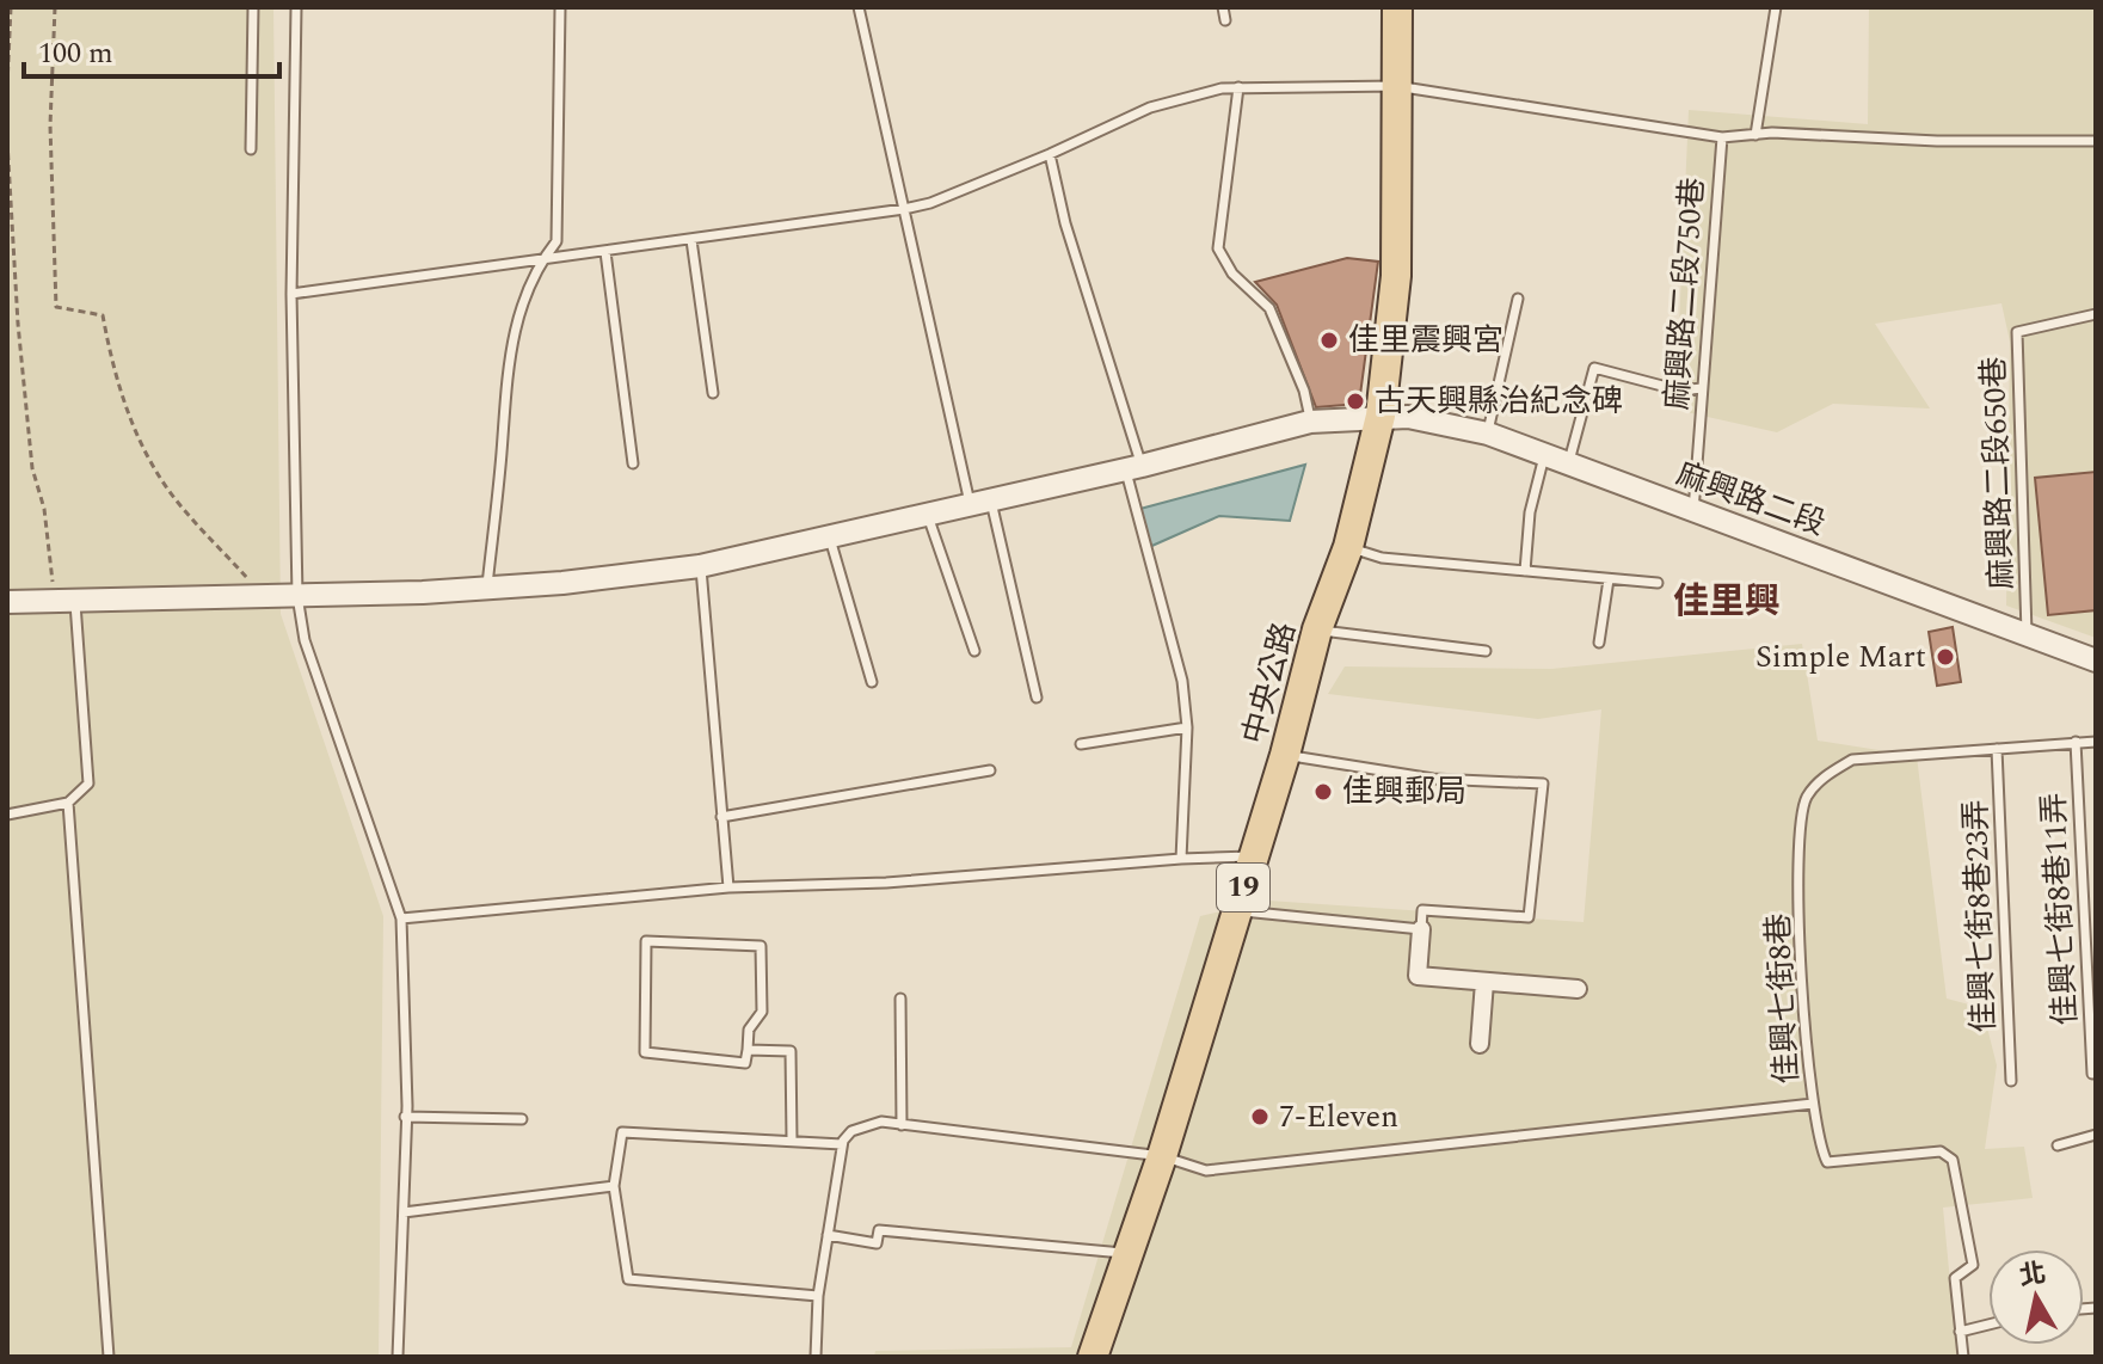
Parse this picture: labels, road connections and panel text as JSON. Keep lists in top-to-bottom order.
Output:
{
  "streets": {
    "main road": ["中央公路", "19"],
    "street": ["麻興路二段"],
    "lane": [
      "麻興路二段750巷",
      "麻興路二段650巷",
      "佳興七街8巷11弄",
      "佳興七街8巷23弄",
      "佳興七街8巷"
    ]
  },
  "crossings": [
    ["麻興路二段750巷", "麻興路二段"],
    ["麻興路二段650巷", "麻興路二段"],
    ["麻興路二段", "中央公路"],
    ["佳興七街8巷11弄", "佳興七街8巷"],
    ["佳興七街8巷23弄", "佳興七街8巷"]
  ],
  "districts": ["佳里興"],
  "places": [
    "佳里震興宮",
    "古天興縣治紀念碑",
    "Simple Mart",
    "佳興郵局",
    "7-Eleven"
  ],
  "scale_bar": "100 m",
  "north": "top"
}
